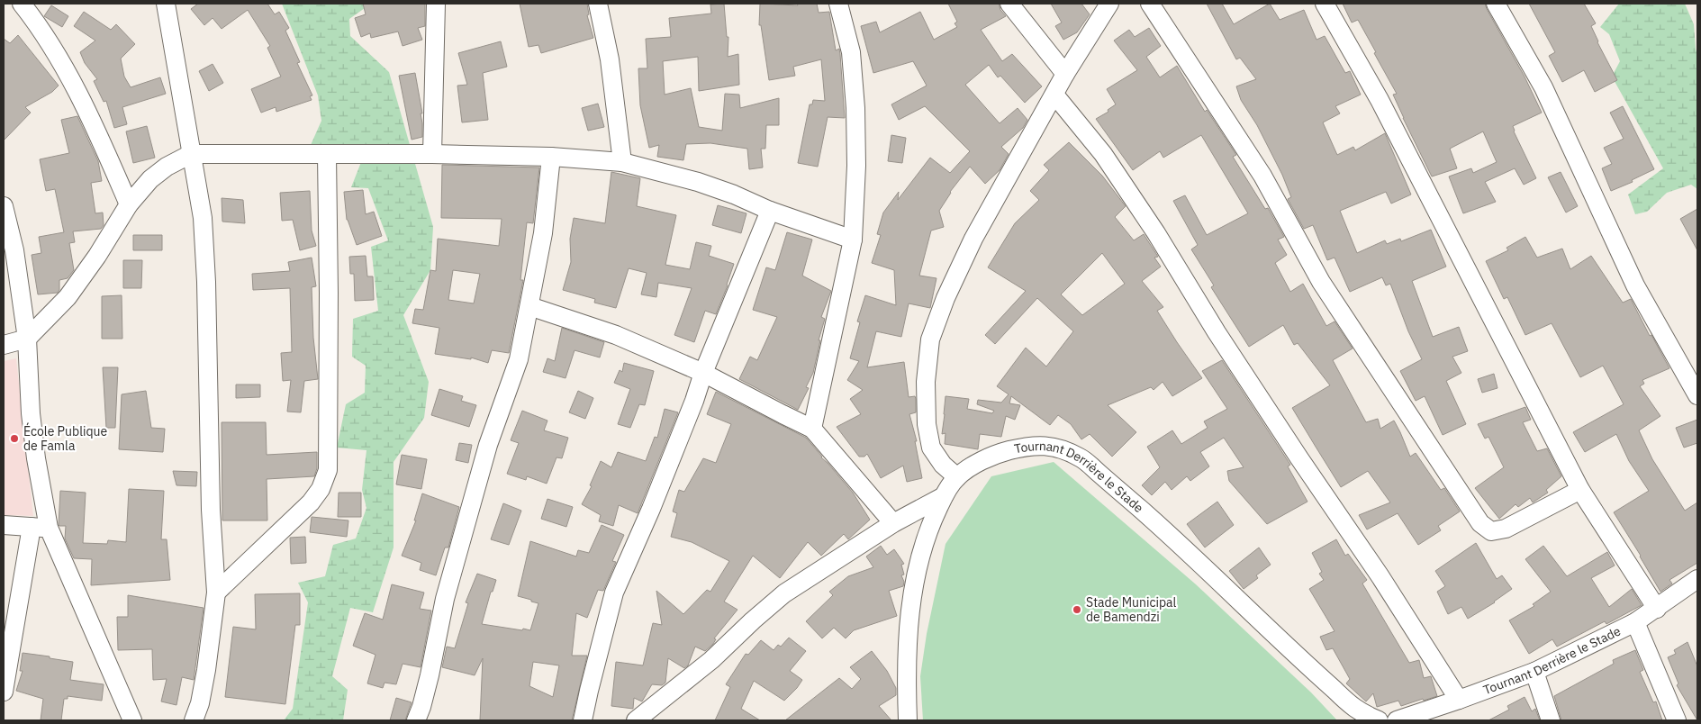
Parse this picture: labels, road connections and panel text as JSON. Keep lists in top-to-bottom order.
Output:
{
  "streets": {
    "street": ["Tournant Derrière le Stade"]
  },
  "places": ["École Publique de Famla", "Stade Municipal de Bamendzi"]
}
